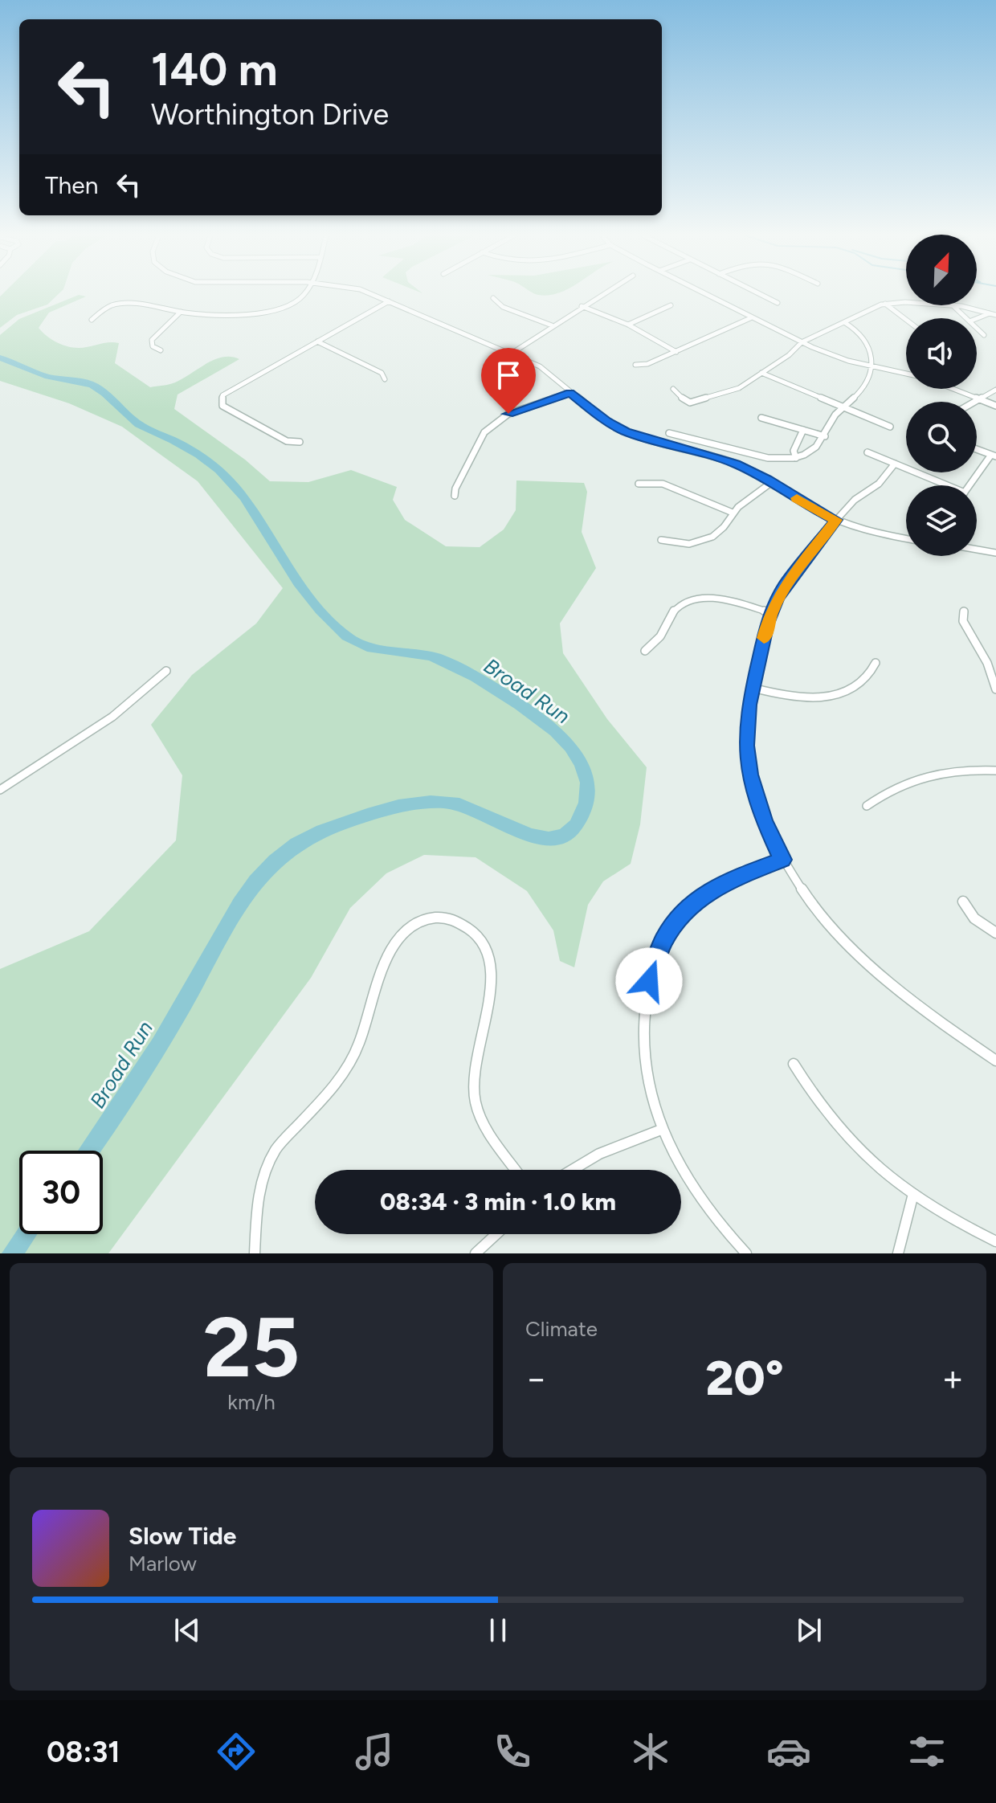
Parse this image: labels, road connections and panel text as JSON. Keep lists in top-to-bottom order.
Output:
{
  "water": ["Broad Run"],
  "north": "top right",
  "page": {
    "turn": ["140 m", "Worthington Drive"],
    "then": "Then",
    "limit": "30",
    "trip": "08:34 · 3 min · 1.0 km",
    "tile": [
      ["25", "km/h"],
      "Climate"
    ],
    "heat": ["−", "20°", "+"],
    "song": ["Slow Tide", "Marlow"],
    "tabs": "08:31"
  }
}
